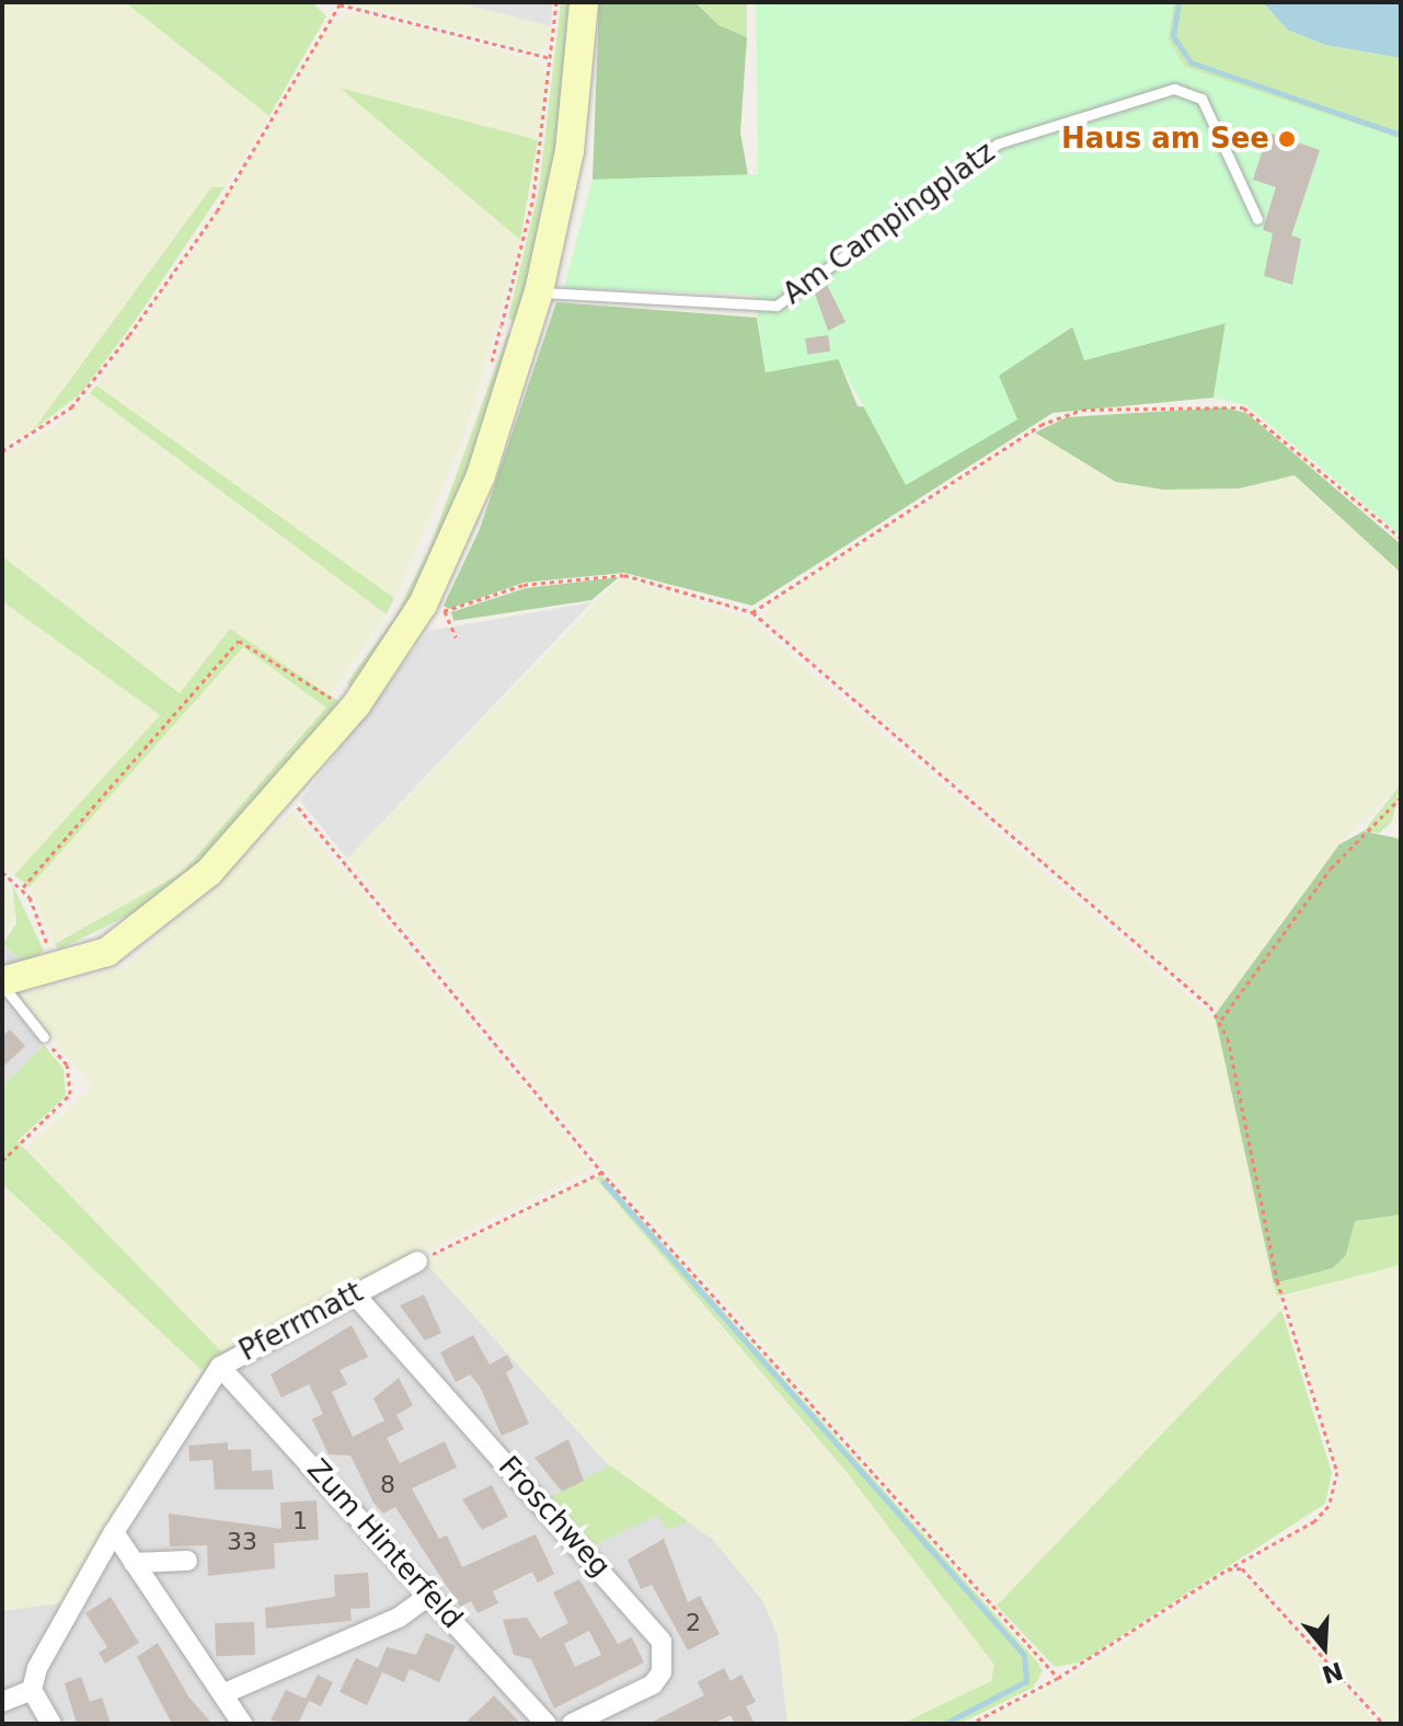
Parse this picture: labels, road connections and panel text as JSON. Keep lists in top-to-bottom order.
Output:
{
  "streets": {
    "street": ["Pferrmatt", "Froschweg", "Zum Hinterfeld"],
    "lane": ["Am Campingplatz"]
  },
  "crossings": [
    ["Pferrmatt", "Froschweg"],
    ["Pferrmatt", "Zum Hinterfeld"]
  ],
  "places": ["Haus am See"],
  "house_numbers": [
    "8",
    "1",
    "33",
    "2"
  ],
  "north": "bottom"
}
